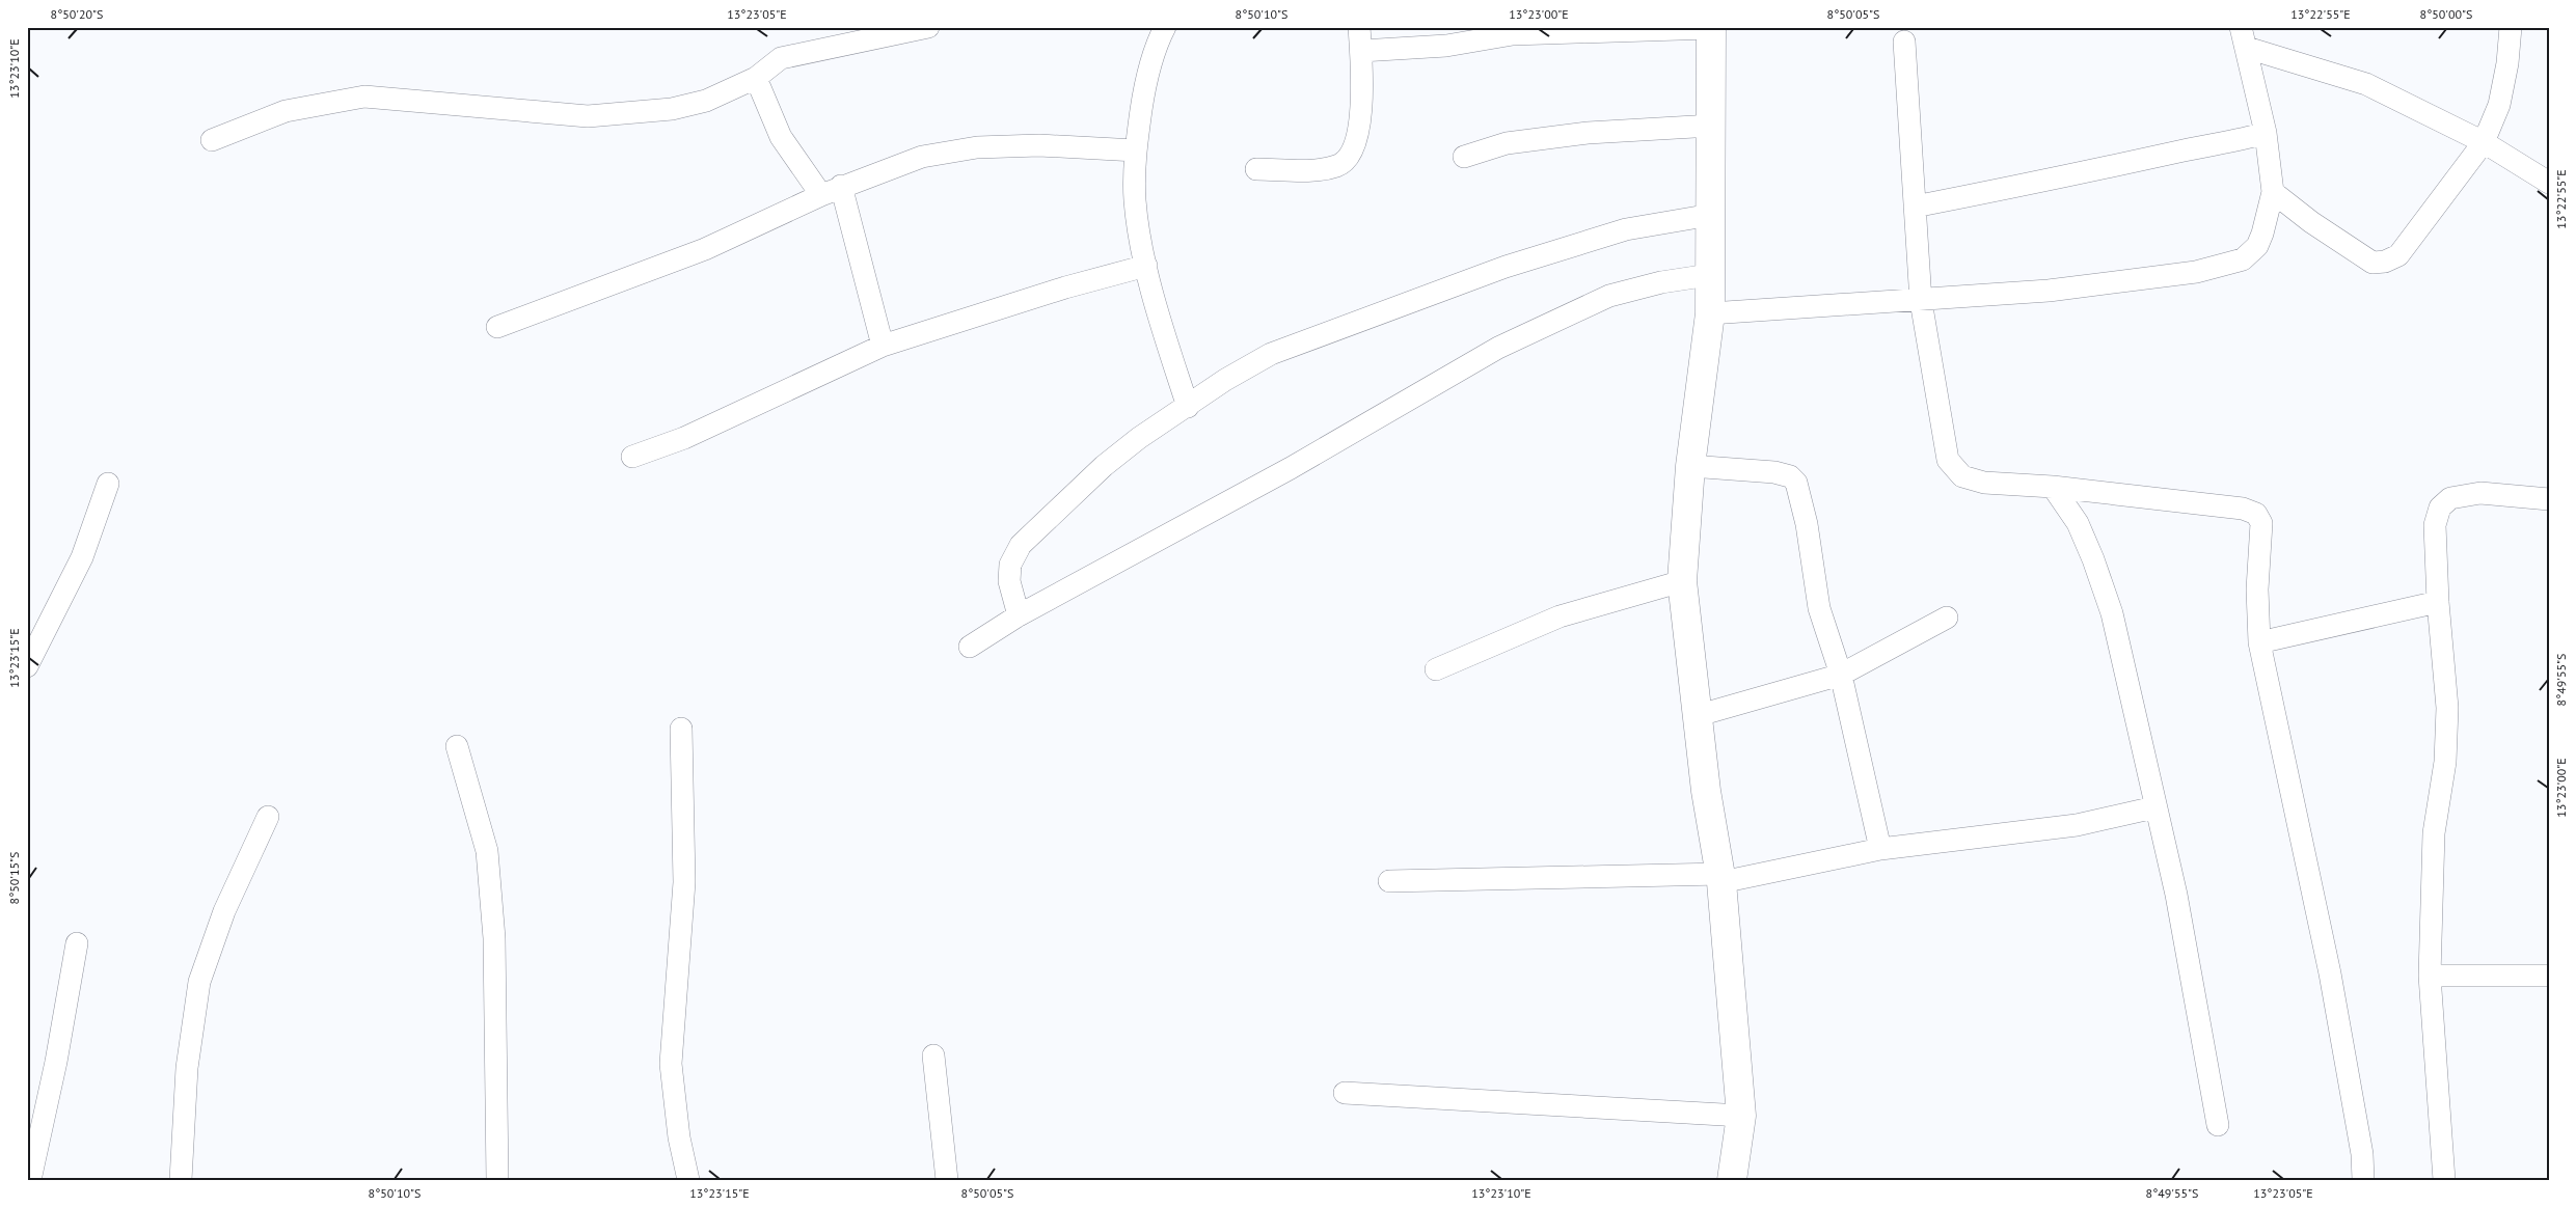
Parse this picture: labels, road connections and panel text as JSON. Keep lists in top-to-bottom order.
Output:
{
  "coordinates": [
    "8°50'20\"S",
    "13°23'05\"E",
    "8°50'10\"S",
    "13°23'00\"E",
    "8°50'05\"S",
    "13°22'55\"E",
    "8°50'00\"S",
    "13°23'10\"E",
    "13°23'15\"E",
    "8°49'55\"S",
    "8°50'15\"S"
  ]
}
